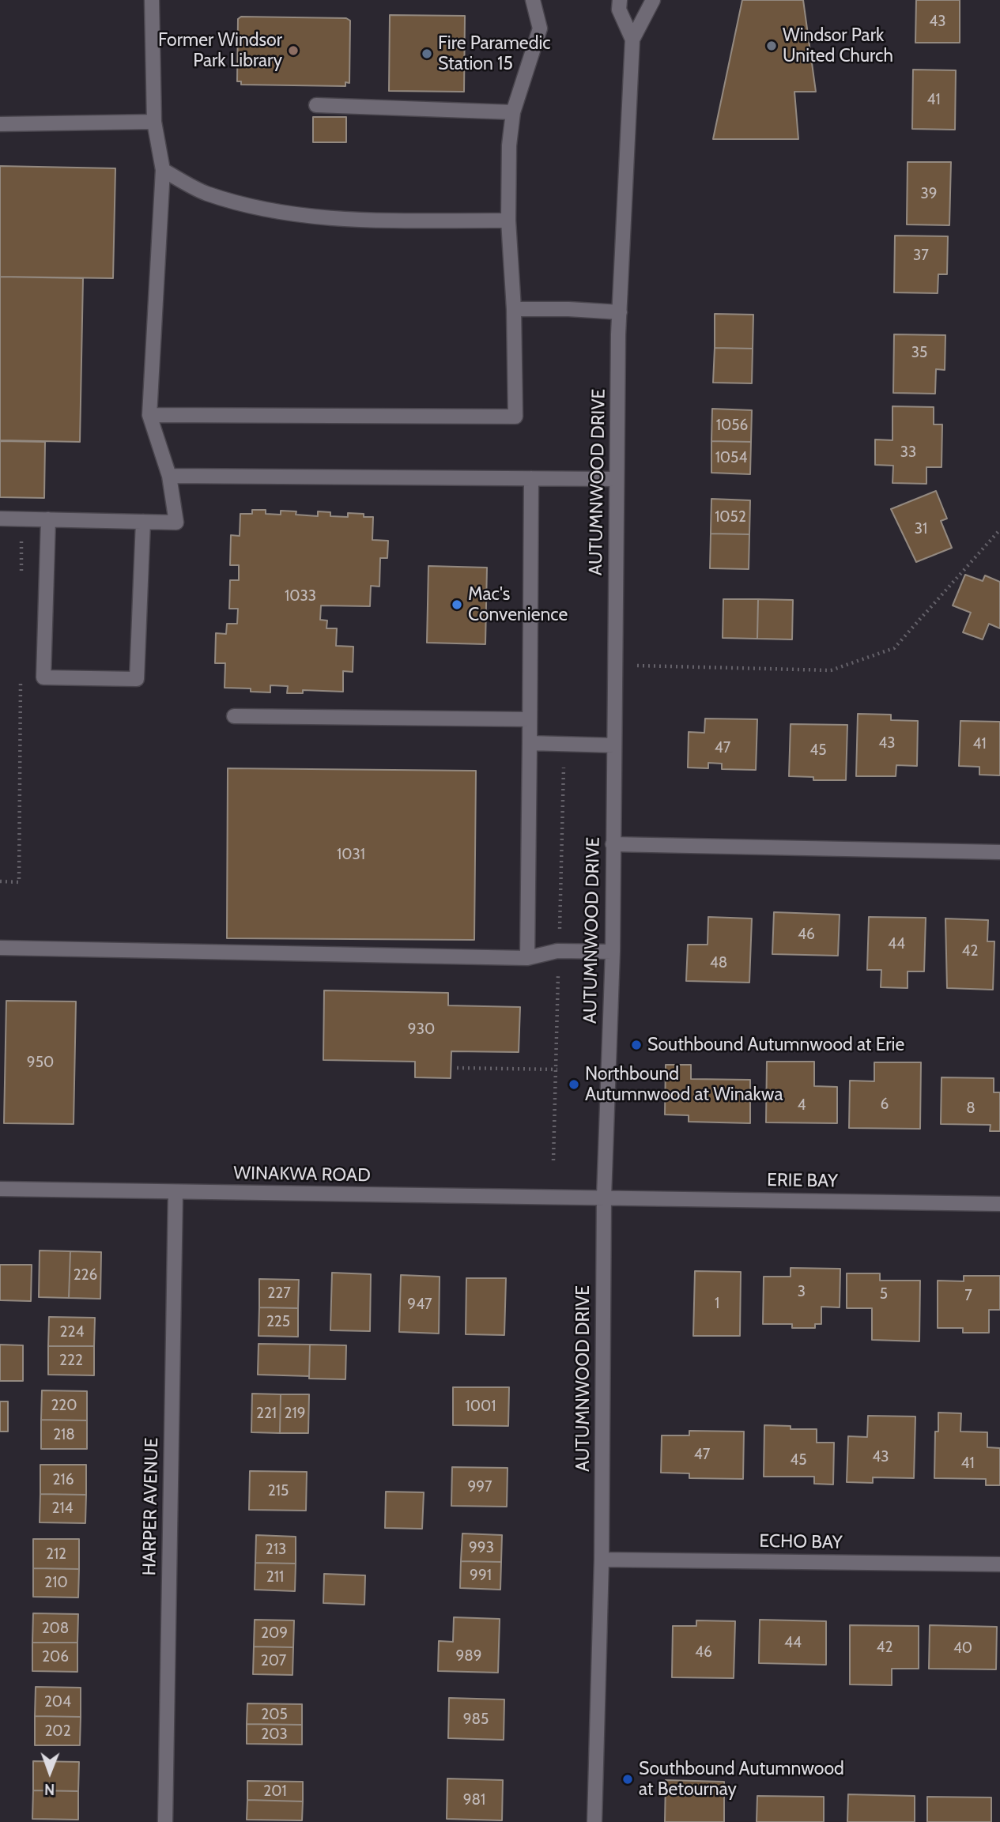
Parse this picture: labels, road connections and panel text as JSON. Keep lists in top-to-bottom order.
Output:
{
  "streets": {
    "street": [
      "AUTUMNWOOD DRIVE",
      "WINAKWA ROAD",
      "ERIE BAY",
      "HARPER AVENUE",
      "ECHO BAY"
    ]
  },
  "crossings": [
    ["AUTUMNWOOD DRIVE", "WINAKWA ROAD"],
    ["AUTUMNWOOD DRIVE", "ERIE BAY"],
    ["AUTUMNWOOD DRIVE", "ECHO BAY"],
    ["WINAKWA ROAD", "ERIE BAY"],
    ["WINAKWA ROAD", "HARPER AVENUE"]
  ],
  "places": [
    "Windsor Park United Church",
    "Former Windsor Park Library",
    "Fire Paramedic Station 15",
    "Mac's Convenience",
    "Southbound Autumnwood at Erie",
    "Northbound Autumnwood at Winakwa",
    "Southbound Autumnwood at Betournay"
  ],
  "house_numbers": [
    "43",
    "41",
    "39",
    "37",
    "35",
    "1056",
    "33",
    "1054",
    "1052",
    "31",
    "1033",
    "43",
    "41",
    "47",
    "45",
    "1031",
    "46",
    "44",
    "42",
    "48",
    "930",
    "950",
    "6",
    "4",
    "8",
    "226",
    "3",
    "227",
    "5",
    "7",
    "1",
    "947",
    "225",
    "224",
    "222",
    "220",
    "1001",
    "221",
    "219",
    "218",
    "47",
    "43",
    "45",
    "41",
    "216",
    "997",
    "215",
    "214",
    "993",
    "213",
    "212",
    "991",
    "211",
    "210",
    "208",
    "209",
    "44",
    "42",
    "40",
    "46",
    "989",
    "206",
    "207",
    "204",
    "205",
    "985",
    "202",
    "203",
    "201",
    "981"
  ],
  "north": "bottom"
}
